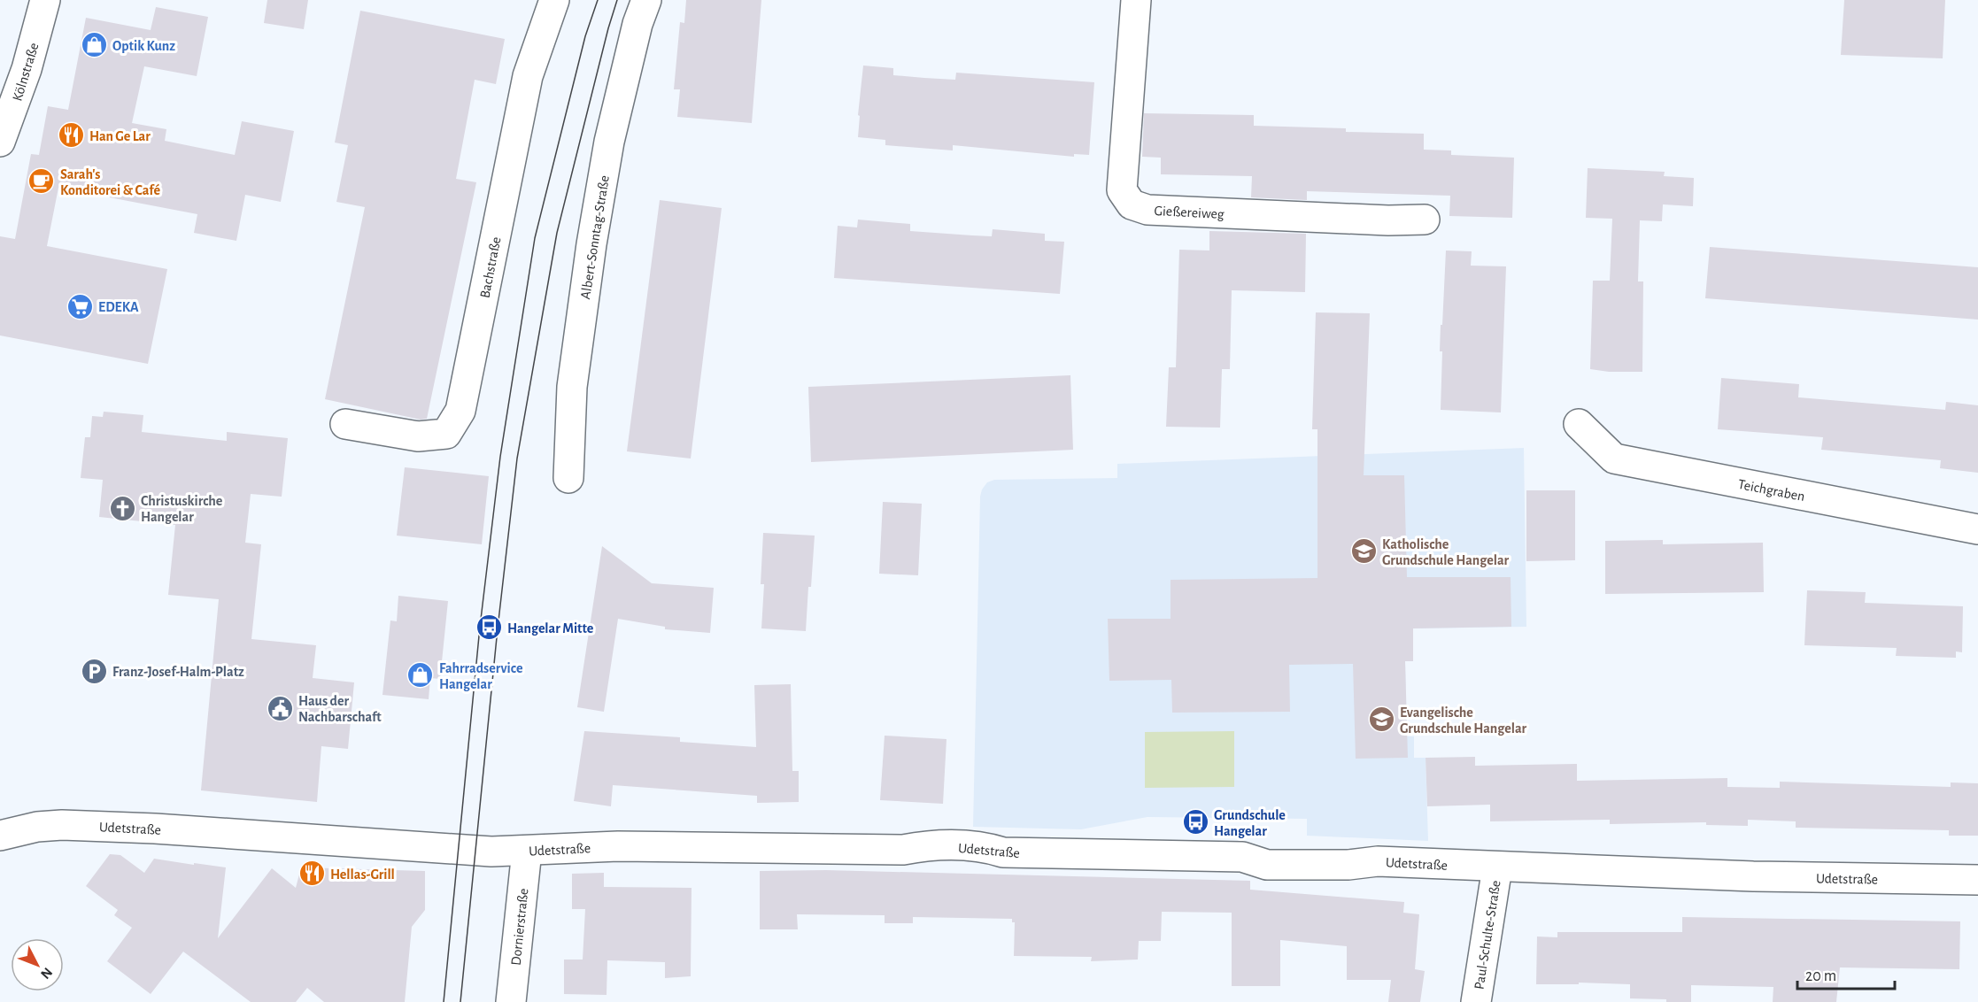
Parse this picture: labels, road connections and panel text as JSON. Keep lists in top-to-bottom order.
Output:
{
  "streets": {
    "street": [
      "Kölnstraße",
      "Gießereiweg",
      "Albert-Sonntag-Straße",
      "Bachstraße",
      "Teichgraben",
      "Udetstraße",
      "Dornierstraße",
      "Paul-Schulte-Straße"
    ]
  },
  "crossings": [
    ["Udetstraße", "Dornierstraße"],
    ["Udetstraße", "Paul-Schulte-Straße"]
  ],
  "places": {
    "shop": ["Optik Kunz", "Fahrradservice Hangelar"],
    "restaurant": ["Han Ge Lar", "Hellas-Grill"],
    "cafe": ["Sarah's Konditorei & Café"],
    "supermarket": ["EDEKA"],
    "church": ["Christuskirche Hangelar"],
    "school or university": ["Katholische Grundschule Hangelar", "Evangelische Grundschule Hangelar"],
    "bus stop": ["Hangelar Mitte", "Grundschule Hangelar"],
    "parking": ["Franz-Josef-Halm-Platz"],
    "public building": ["Haus der Nachbarschaft"]
  },
  "scale_bar": "20 m",
  "north": "bottom right"
}
